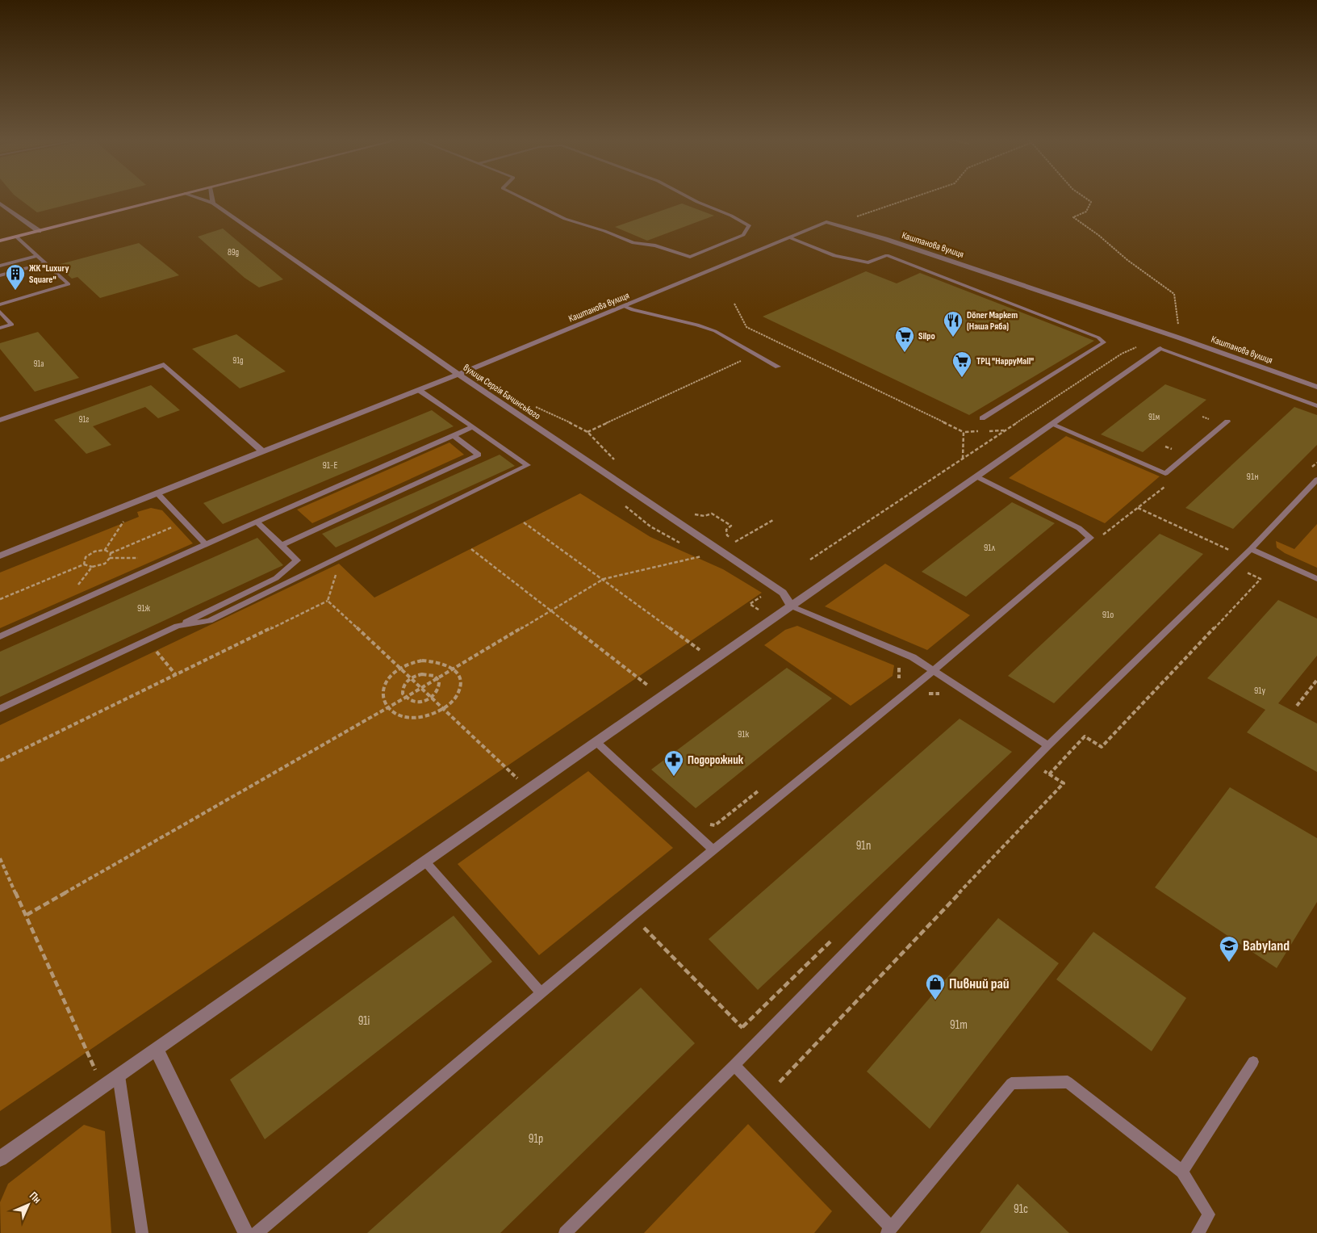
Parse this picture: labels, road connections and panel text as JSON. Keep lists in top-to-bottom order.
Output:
{
  "streets": {
    "street": ["Каштанова вулиця", "вулиця Сергія Бачинського"]
  },
  "crossings": [
    ["Каштанова вулиця", "вулиця Сергія Бачинського"]
  ],
  "places": {
    "building": ["ЖК \"Luxury Square\""],
    "restaurant": ["Döner Maркет (Наша Ряба)"],
    "supermarket": ["Silpo", "ТРЦ \"HappyMall\""],
    "pharmacy": ["Подорожник"],
    "school or university": ["Babyland"],
    "shop": ["Пивний рай"]
  },
  "house_numbers": [
    "89д",
    "91д",
    "91а",
    "91м",
    "91г",
    "91-Е",
    "91н",
    "91л",
    "91ж",
    "91о",
    "91у",
    "91к",
    "91п",
    "91і",
    "91т",
    "91р",
    "91с"
  ],
  "north": "top right"
}
